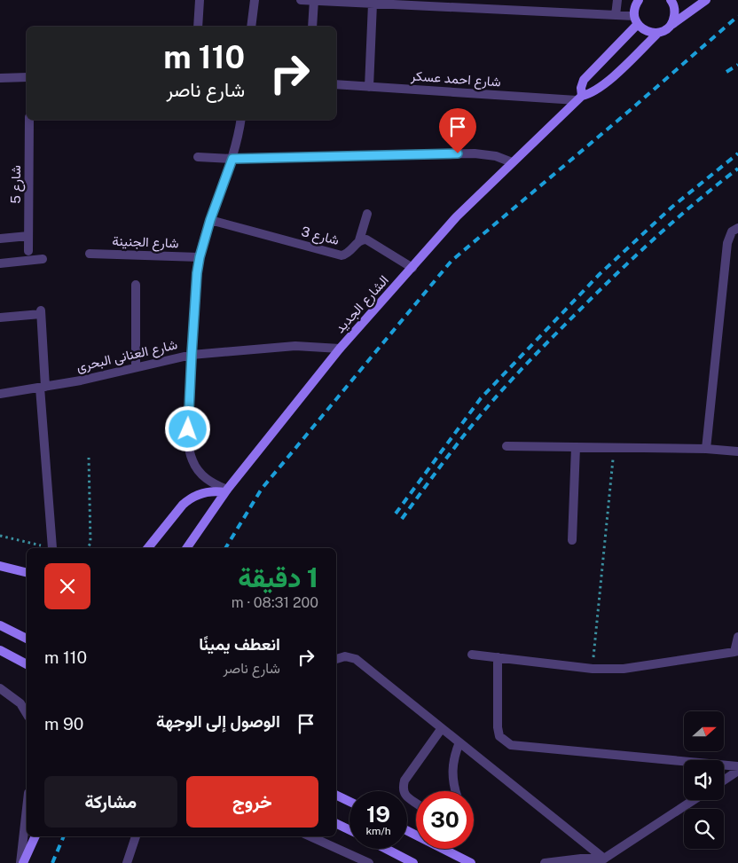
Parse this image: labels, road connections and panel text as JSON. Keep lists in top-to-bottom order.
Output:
{
  "streets": {
    "street": [
      "شارع احمد عسكر",
      "شارع 5",
      "شارع 3",
      "شارع الجنينة",
      "الشارع الجديد",
      "شارع العنانى البحرى"
    ]
  },
  "crossings": [
    ["شارع احمد عسكر", "الشارع الجديد"],
    ["شارع 3", "الشارع الجديد"],
    ["الشارع الجديد", "شارع العنانى البحرى"]
  ],
  "north": "right",
  "page": {
    "turn": ["110 m", "شارع ناصر"],
    "heading": ["1 دقيقة", "200 m · 08:31"],
    "list": [
      {
        "name": "انعطف يمينًا",
        "note": "شارع ناصر",
        "value": "110 m"
      },
      {
        "name": "الوصول إلى الوجهة",
        "value": "90 m"
      }
    ],
    "buttons": ["خروج", "مشاركة"],
    "speed": "19 km/h",
    "limit": "30"
  }
}
